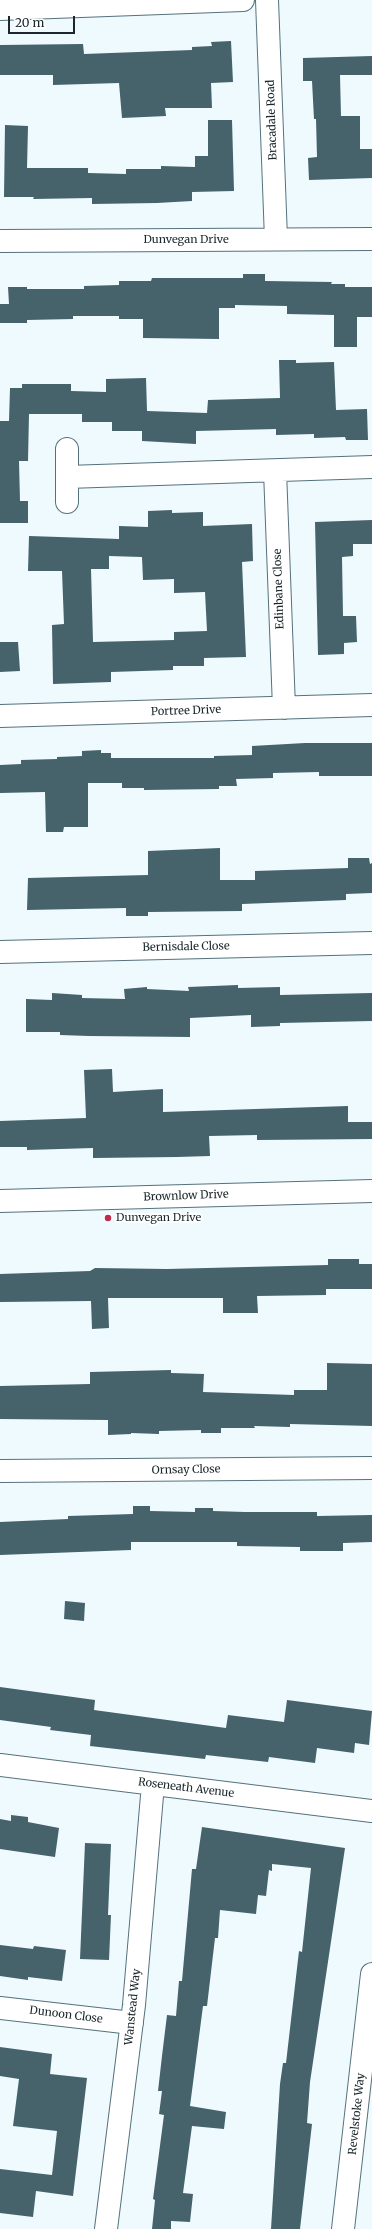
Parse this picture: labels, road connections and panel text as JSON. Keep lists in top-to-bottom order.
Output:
{
  "streets": {
    "street": [
      "Bracadale Road",
      "Dunvegan Drive",
      "Edinbane Close",
      "Portree Drive",
      "Bernisdale Close",
      "Brownlow Drive",
      "Ornsay Close",
      "Roseneath Avenue",
      "Wanstead Way",
      "Dunoon Close",
      "Revelstoke Way"
    ]
  },
  "crossings": [
    ["Bracadale Road", "Dunvegan Drive"],
    ["Edinbane Close", "Portree Drive"],
    ["Roseneath Avenue", "Wanstead Way"],
    ["Wanstead Way", "Dunoon Close"]
  ],
  "places": ["Dunvegan Drive"],
  "scale_bar": "20 m"
}
